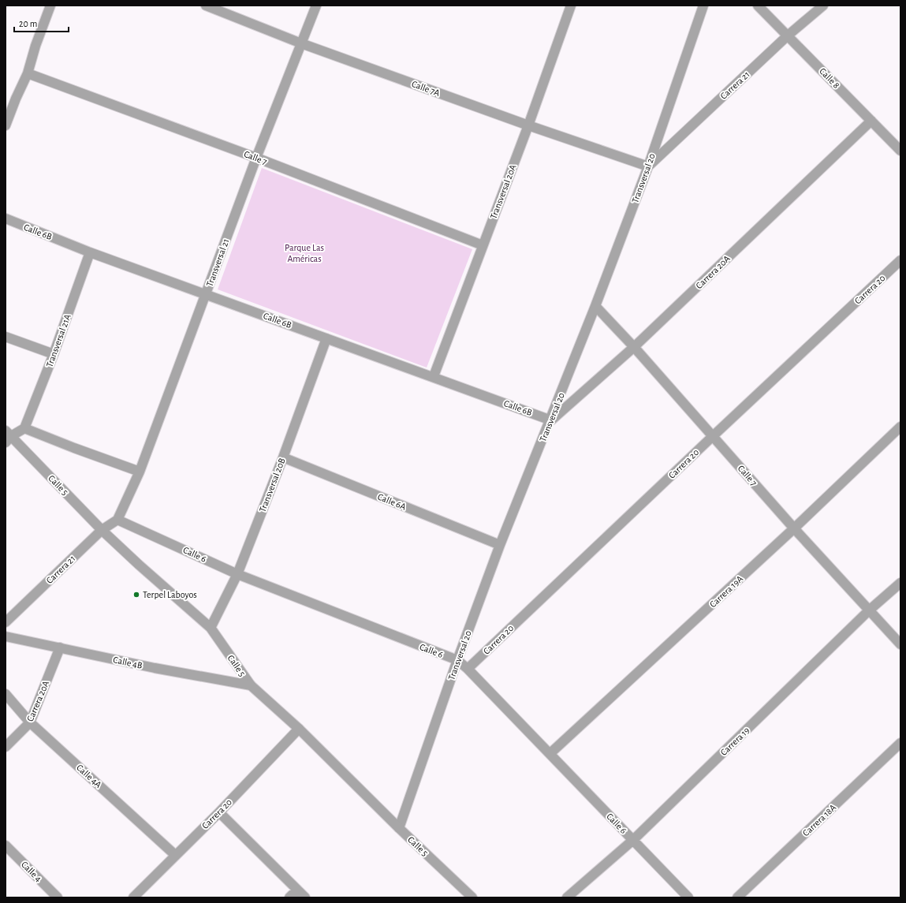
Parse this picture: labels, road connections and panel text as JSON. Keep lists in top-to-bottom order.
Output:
{
  "streets": {
    "street": [
      "Calle 8",
      "Carrera 21",
      "Calle 7A",
      "Calle 7",
      "Transversal 20",
      "Transversal 20A",
      "Calle 6B",
      "Transversal 21",
      "Carrera 20A",
      "Carrera 20",
      "Transversal 21A",
      "Calle 5",
      "Transversal 20B",
      "Calle 6A",
      "Calle 6",
      "Carrera 19A",
      "Calle 4B",
      "Carrera 19",
      "Calle 4A",
      "Carrera 18A",
      "Calle 4"
    ]
  },
  "crossings": [
    ["Calle 8", "Carrera 21"],
    ["Calle 8", "Carrera 20A"],
    ["Carrera 21", "Calle 7A"],
    ["Carrera 21", "Transversal 20"],
    ["Carrera 21", "Transversal 21"],
    ["Carrera 21", "Calle 5"],
    ["Carrera 21", "Calle 6"],
    ["Calle 7A", "Transversal 20"],
    ["Calle 7A", "Transversal 20A"],
    ["Calle 7A", "Transversal 21"],
    ["Calle 7", "Transversal 20"],
    ["Calle 7", "Transversal 20A"],
    ["Calle 7", "Transversal 21"],
    ["Calle 7", "Carrera 20A"],
    ["Calle 7", "Carrera 20"],
    ["Calle 7", "Carrera 19A"],
    ["Calle 7", "Carrera 19"],
    ["Transversal 20", "Calle 6B"],
    ["Transversal 20", "Carrera 20A"],
    ["Transversal 20", "Calle 5"],
    ["Transversal 20", "Calle 6A"],
    ["Transversal 20", "Calle 6"],
    ["Transversal 20A", "Calle 6B"],
    ["Calle 6B", "Transversal 21"],
    ["Calle 6B", "Carrera 20A"],
    ["Calle 6B", "Transversal 21A"],
    ["Calle 6B", "Transversal 20B"],
    ["Transversal 21", "Calle 6"],
    ["Carrera 20A", "Calle 4B"],
    ["Carrera 20A", "Calle 4A"],
    ["Carrera 20", "Calle 5"],
    ["Carrera 20", "Calle 6"],
    ["Carrera 20", "Calle 4A"],
    ["Calle 5", "Transversal 20B"],
    ["Calle 5", "Calle 4B"],
    ["Transversal 20B", "Calle 6A"],
    ["Transversal 20B", "Calle 6"],
    ["Calle 6", "Carrera 19A"],
    ["Calle 6", "Carrera 19"]
  ],
  "parks": ["Parque Las Américas"],
  "places": ["Terpel Laboyos"],
  "scale_bar": "20 m"
}
